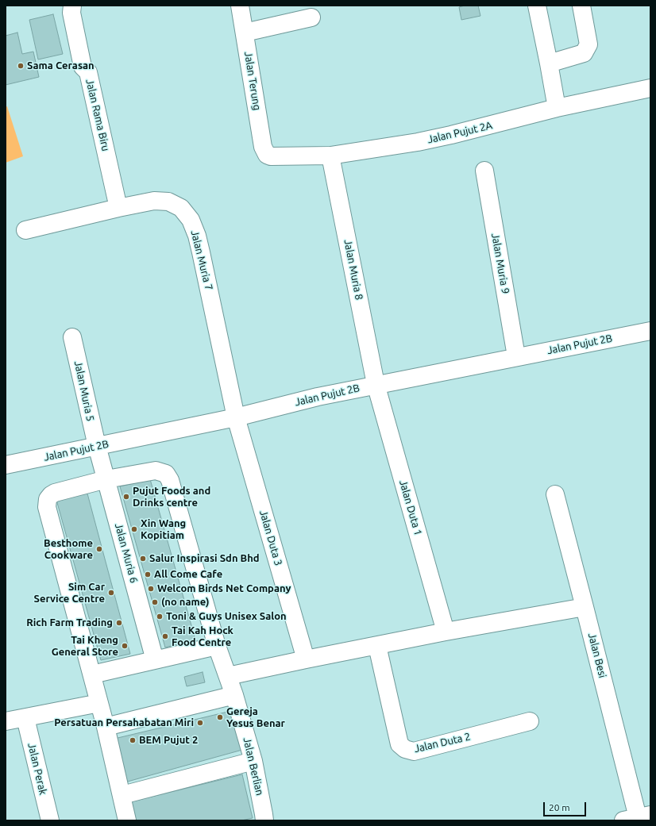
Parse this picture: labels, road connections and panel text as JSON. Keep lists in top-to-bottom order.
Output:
{
  "streets": {
    "street": [
      "Jalan Terung",
      "Jalan Rama Biru",
      "Jalan Pujut 2A",
      "Jalan Muria 7",
      "Jalan Muria 9",
      "Jalan Muria 8",
      "Jalan Pujut 2B",
      "Jalan Muria 5",
      "Jalan Duta 1",
      "Jalan Duta 3",
      "Jalan Muria 6",
      "Jalan Besi",
      "Jalan Duta 2",
      "Jalan Berlian",
      "Jalan Perak"
    ]
  },
  "crossings": [
    ["Jalan Terung", "Jalan Pujut 2A"],
    ["Jalan Rama Biru", "Jalan Muria 7"],
    ["Jalan Pujut 2A", "Jalan Muria 8"],
    ["Jalan Muria 7", "Jalan Pujut 2B"],
    ["Jalan Muria 7", "Jalan Duta 3"],
    ["Jalan Muria 9", "Jalan Pujut 2B"],
    ["Jalan Muria 8", "Jalan Pujut 2B"],
    ["Jalan Muria 8", "Jalan Duta 1"],
    ["Jalan Pujut 2B", "Jalan Muria 5"],
    ["Jalan Pujut 2B", "Jalan Duta 1"],
    ["Jalan Pujut 2B", "Jalan Duta 3"],
    ["Jalan Pujut 2B", "Jalan Muria 6"],
    ["Jalan Muria 5", "Jalan Muria 6"],
    ["Jalan Muria 6", "Jalan Berlian"]
  ],
  "places": [
    "Sama Cerasan",
    "Pujut Foods and Drinks centre",
    "Xin Wang Kopitiam",
    "Besthome Cookware",
    "Salur Inspirasi Sdn Bhd",
    "All Come Cafe",
    "Welcom Birds Net Company",
    "Sim Car Service Centre",
    "(no name)",
    "Toni & Guys Unisex Salon",
    "Rich Farm Trading",
    "Tai Kah Hock Food Centre",
    "Tai Kheng General Store",
    "Gereja Yesus Benar",
    "Persatuan Persahabatan Miri",
    "BEM Pujut 2"
  ],
  "scale_bar": "20 m"
}
